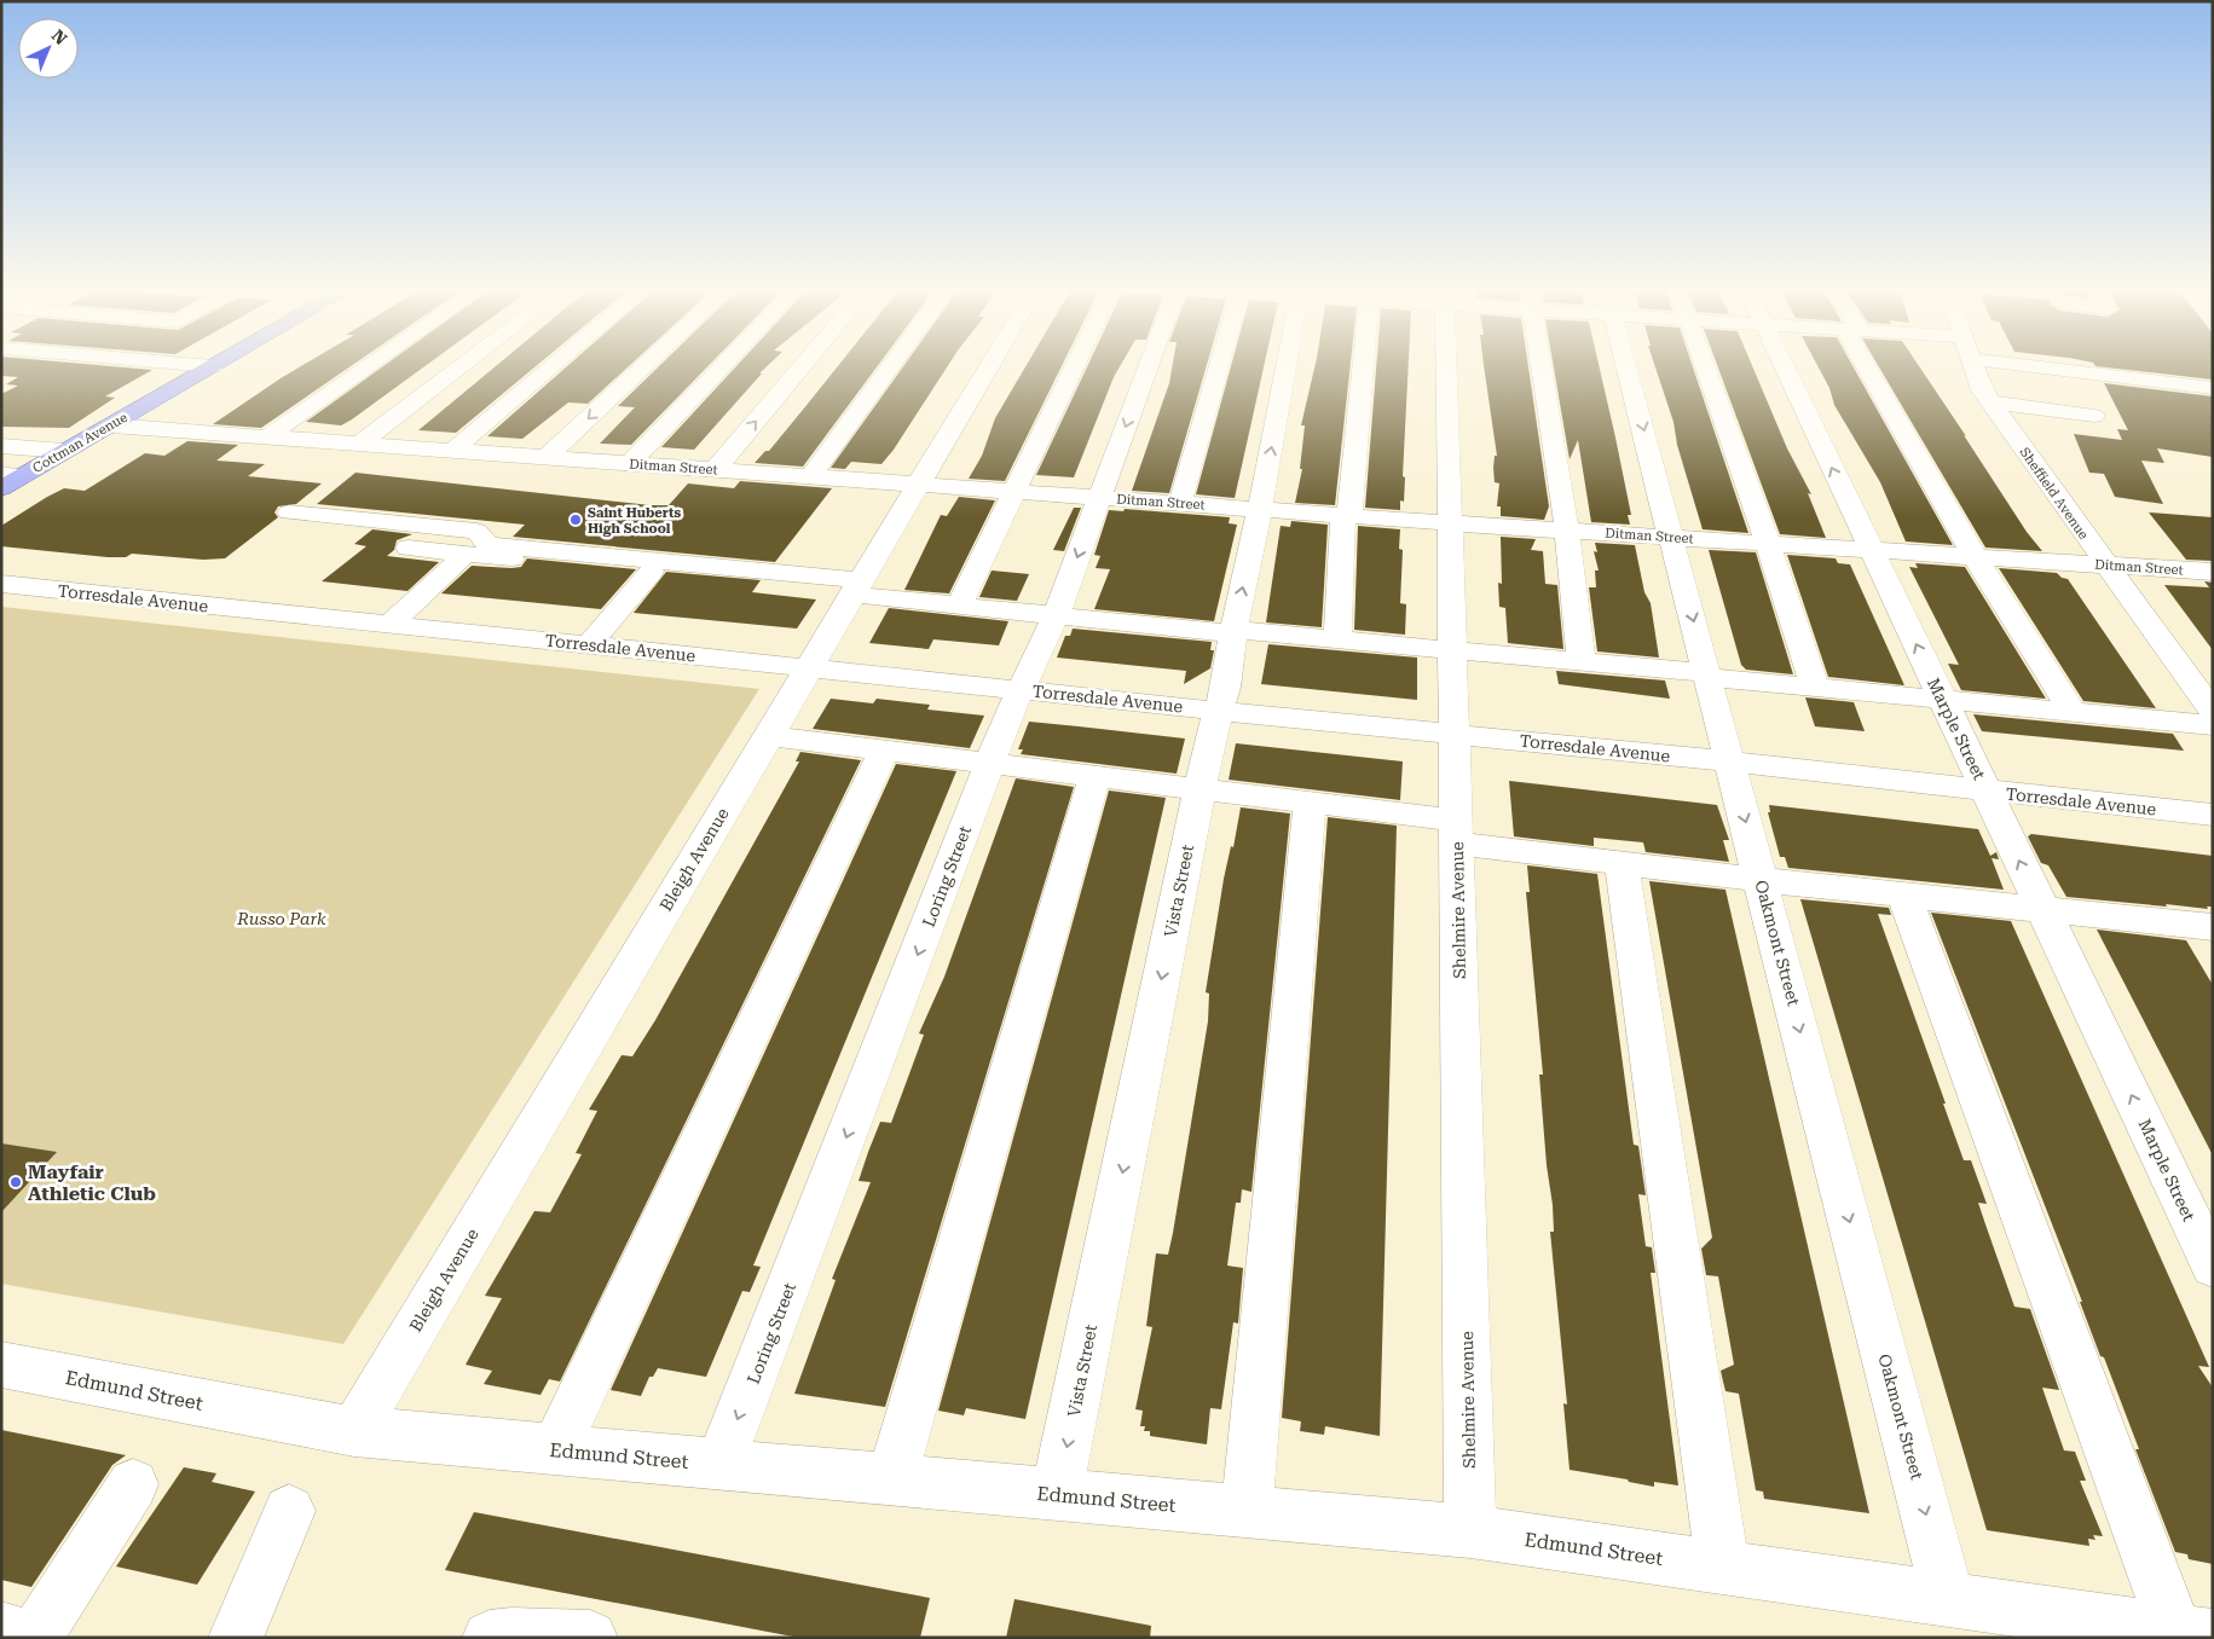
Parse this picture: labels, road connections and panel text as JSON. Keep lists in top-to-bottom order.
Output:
{
  "streets": {
    "main road": ["Cottman Avenue"],
    "street": [
      "Ditman Street",
      "Sheffield Avenue",
      "Torresdale Avenue",
      "Marple Street",
      "Bleigh Avenue",
      "Loring Street",
      "Vista Street",
      "Shelmire Avenue",
      "Oakmont Street",
      "Edmund Street"
    ]
  },
  "crossings": [
    ["Cottman Avenue", "Ditman Street"],
    ["Ditman Street", "Sheffield Avenue"],
    ["Ditman Street", "Marple Street"],
    ["Ditman Street", "Bleigh Avenue"],
    ["Ditman Street", "Loring Street"],
    ["Ditman Street", "Vista Street"],
    ["Ditman Street", "Shelmire Avenue"],
    ["Ditman Street", "Oakmont Street"],
    ["Torresdale Avenue", "Marple Street"],
    ["Torresdale Avenue", "Bleigh Avenue"],
    ["Torresdale Avenue", "Loring Street"],
    ["Torresdale Avenue", "Vista Street"],
    ["Torresdale Avenue", "Shelmire Avenue"],
    ["Torresdale Avenue", "Oakmont Street"],
    ["Bleigh Avenue", "Edmund Street"],
    ["Loring Street", "Edmund Street"],
    ["Vista Street", "Edmund Street"],
    ["Shelmire Avenue", "Edmund Street"],
    ["Oakmont Street", "Edmund Street"]
  ],
  "parks": ["Russo Park"],
  "places": ["Saint Huberts High School", "Mayfair Athletic Club"],
  "north": "top right"
}
